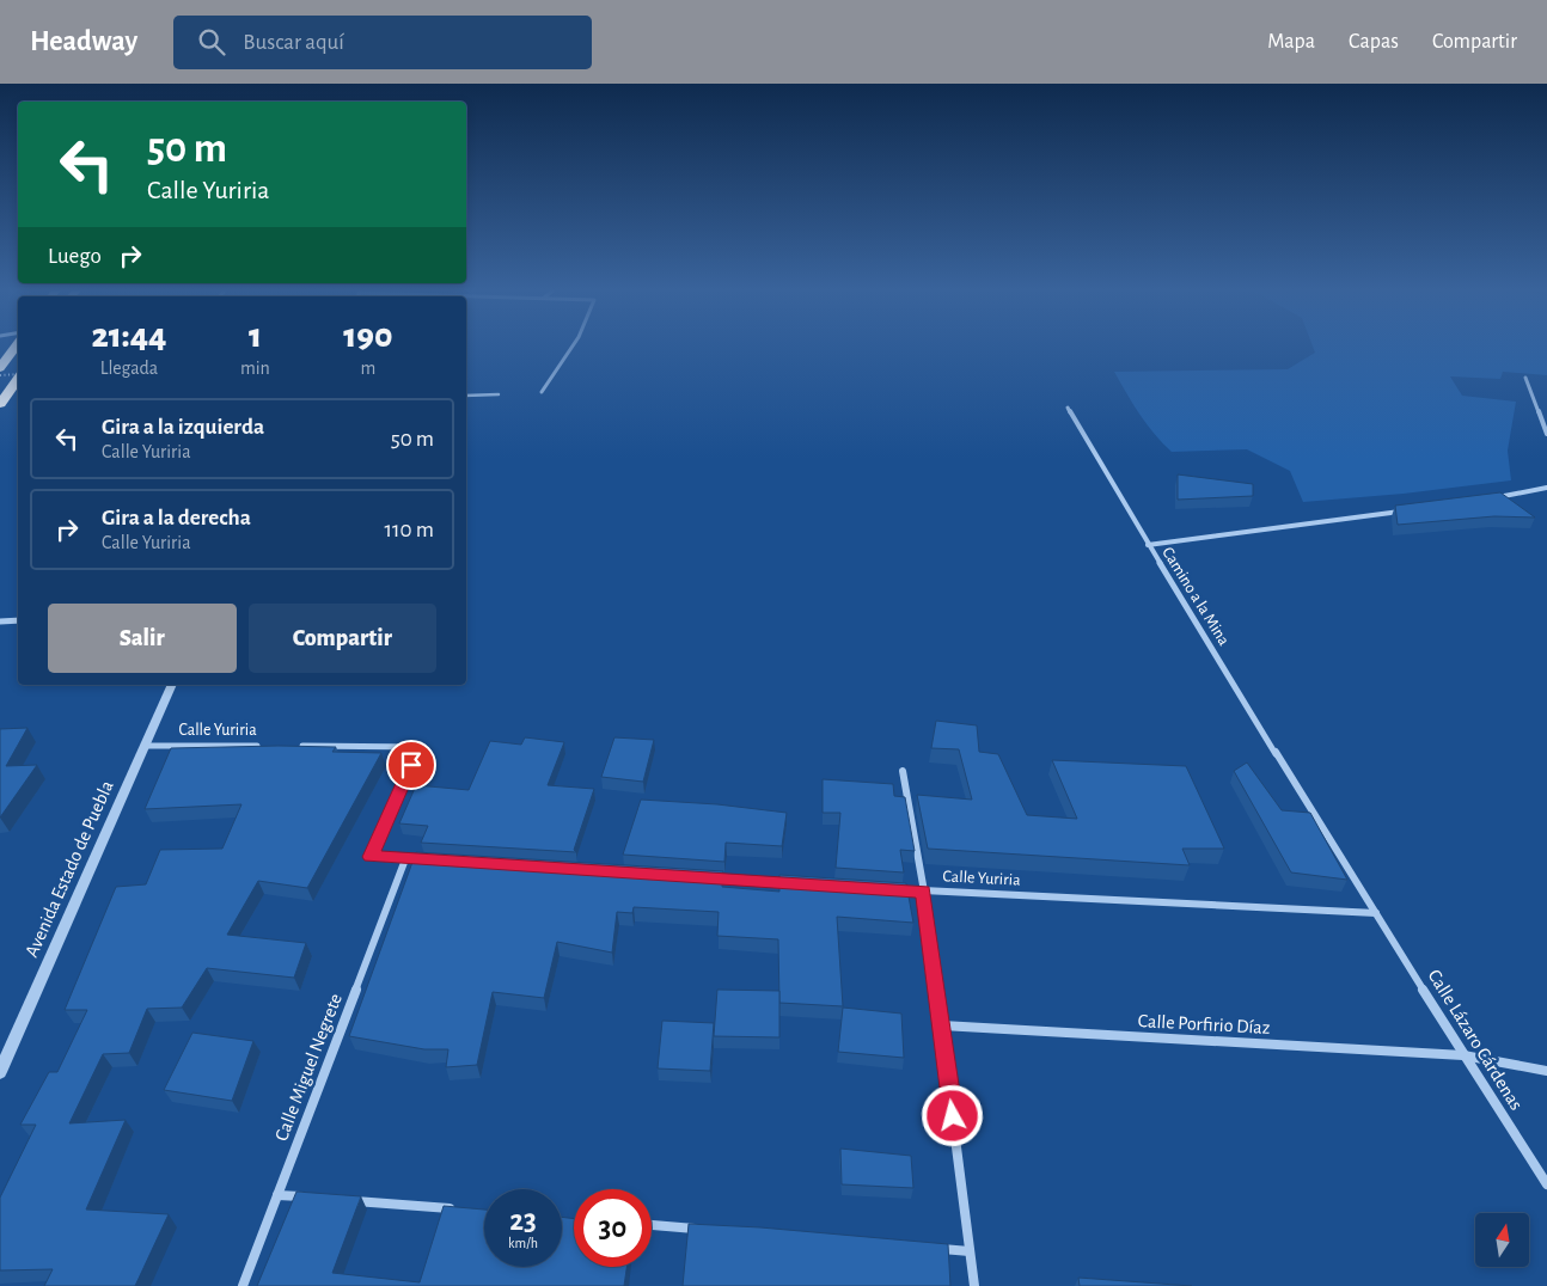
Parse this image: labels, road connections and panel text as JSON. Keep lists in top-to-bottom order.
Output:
{
  "streets": {
    "street": [
      "Camino a la Mina",
      "Calle Yuriria",
      "Avenida Estado de Puebla",
      "Calle Porfirio Díaz",
      "Calle Lázaro Cárdenas",
      "Calle Miguel Negrete"
    ]
  },
  "crossings": [
    ["Camino a la Mina", "Calle Yuriria"],
    ["Camino a la Mina", "Calle Lázaro Cárdenas"],
    ["Calle Yuriria", "Avenida Estado de Puebla"],
    ["Calle Yuriria", "Calle Lázaro Cárdenas"],
    ["Calle Porfirio Díaz", "Calle Lázaro Cárdenas"]
  ],
  "north": "top",
  "page": {
    "header": "Headway",
    "search": "Buscar aquí",
    "nav": ["Mapa", "Capas", "Compartir"],
    "turn": ["50 m", "Calle Yuriria"],
    "then": "Luego",
    "eta": [
      "21:44",
      "Llegada",
      "1",
      "min",
      "190",
      "m"
    ],
    "list": [
      {
        "name": "Gira a la izquierda",
        "note": "Calle Yuriria",
        "value": "50 m"
      },
      {
        "name": "Gira a la derecha",
        "note": "Calle Yuriria",
        "value": "110 m"
      }
    ],
    "buttons": ["Salir", "Compartir"],
    "speed": "23 km/h",
    "limit": "30"
  }
}
